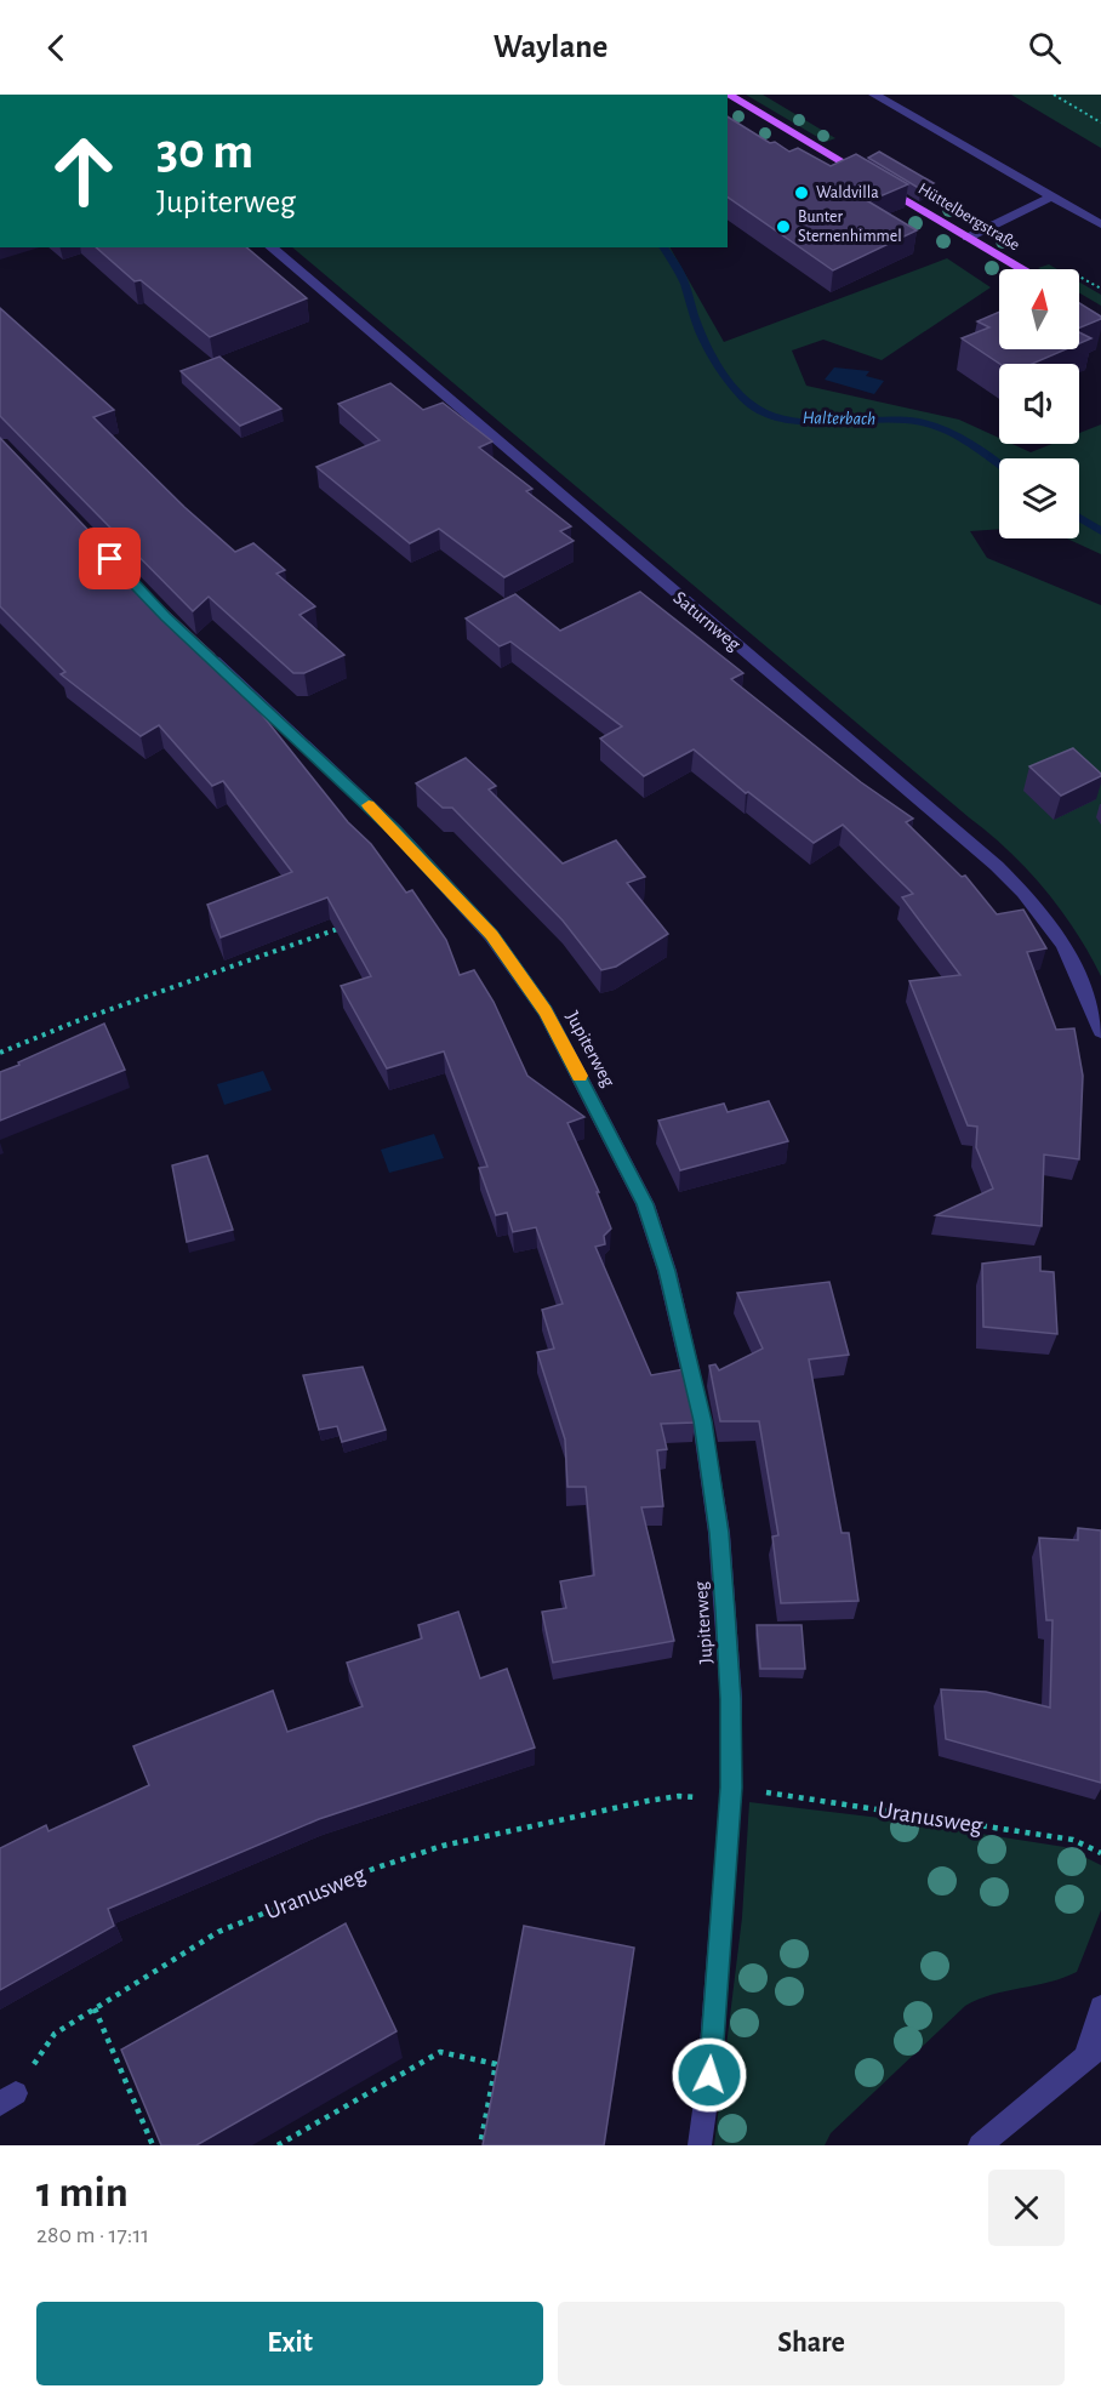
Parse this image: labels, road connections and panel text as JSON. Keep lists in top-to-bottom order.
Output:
{
  "streets": {
    "main road": ["Hüttelbergstraße"],
    "street": ["Saturnweg", "Jupiterweg"],
    "path": ["Uranusweg"]
  },
  "water": ["Halterbach"],
  "places": ["Waldvilla", "Bunter Sternenhimmel"],
  "north": "top",
  "page": {
    "header": "Waylane",
    "turn": ["30 m", "Jupiterweg"],
    "heading": ["1 min", "280 m · 17:11"],
    "buttons": ["Exit", "Share"]
  }
}
